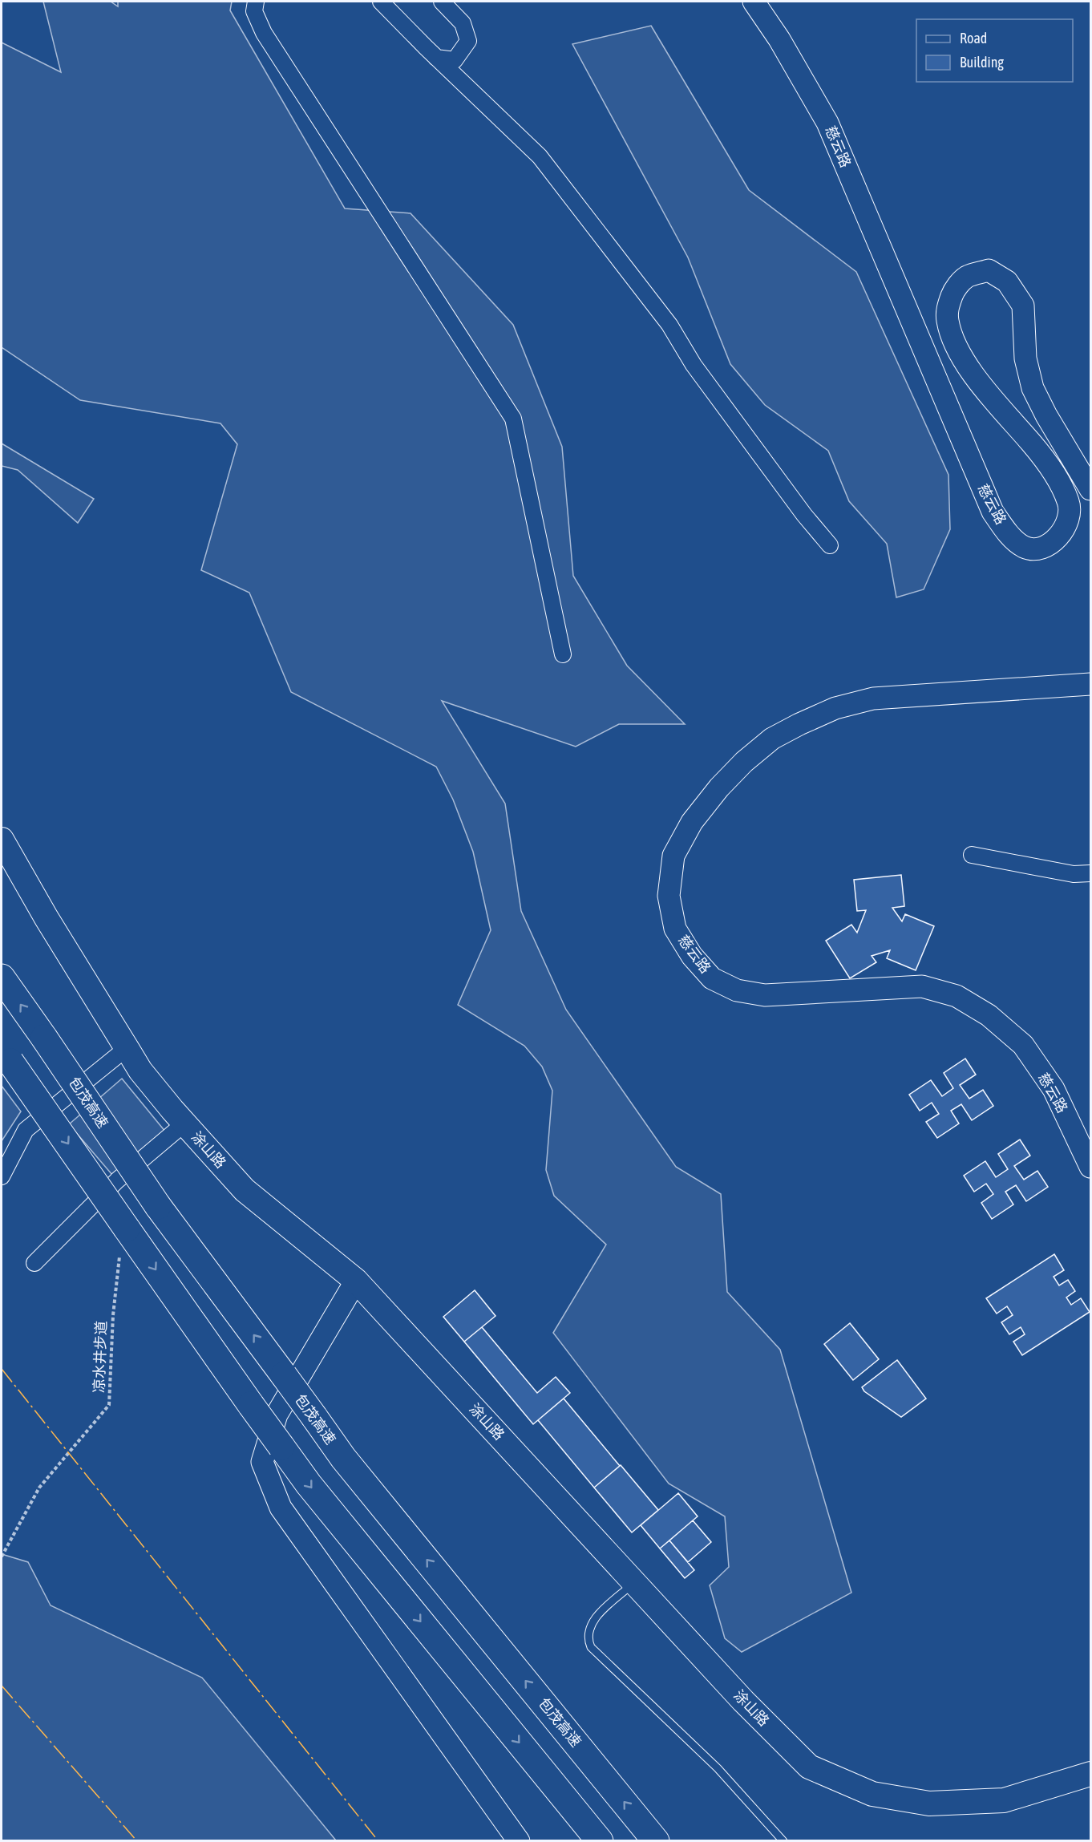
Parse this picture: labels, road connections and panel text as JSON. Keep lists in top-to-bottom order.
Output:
{
  "streets": {
    "highway": ["包茂高速"],
    "main road": ["涂山路"],
    "street": ["慈云路"],
    "path": ["凉水井步道"]
  },
  "legend": ["Road", "Building"]
}
